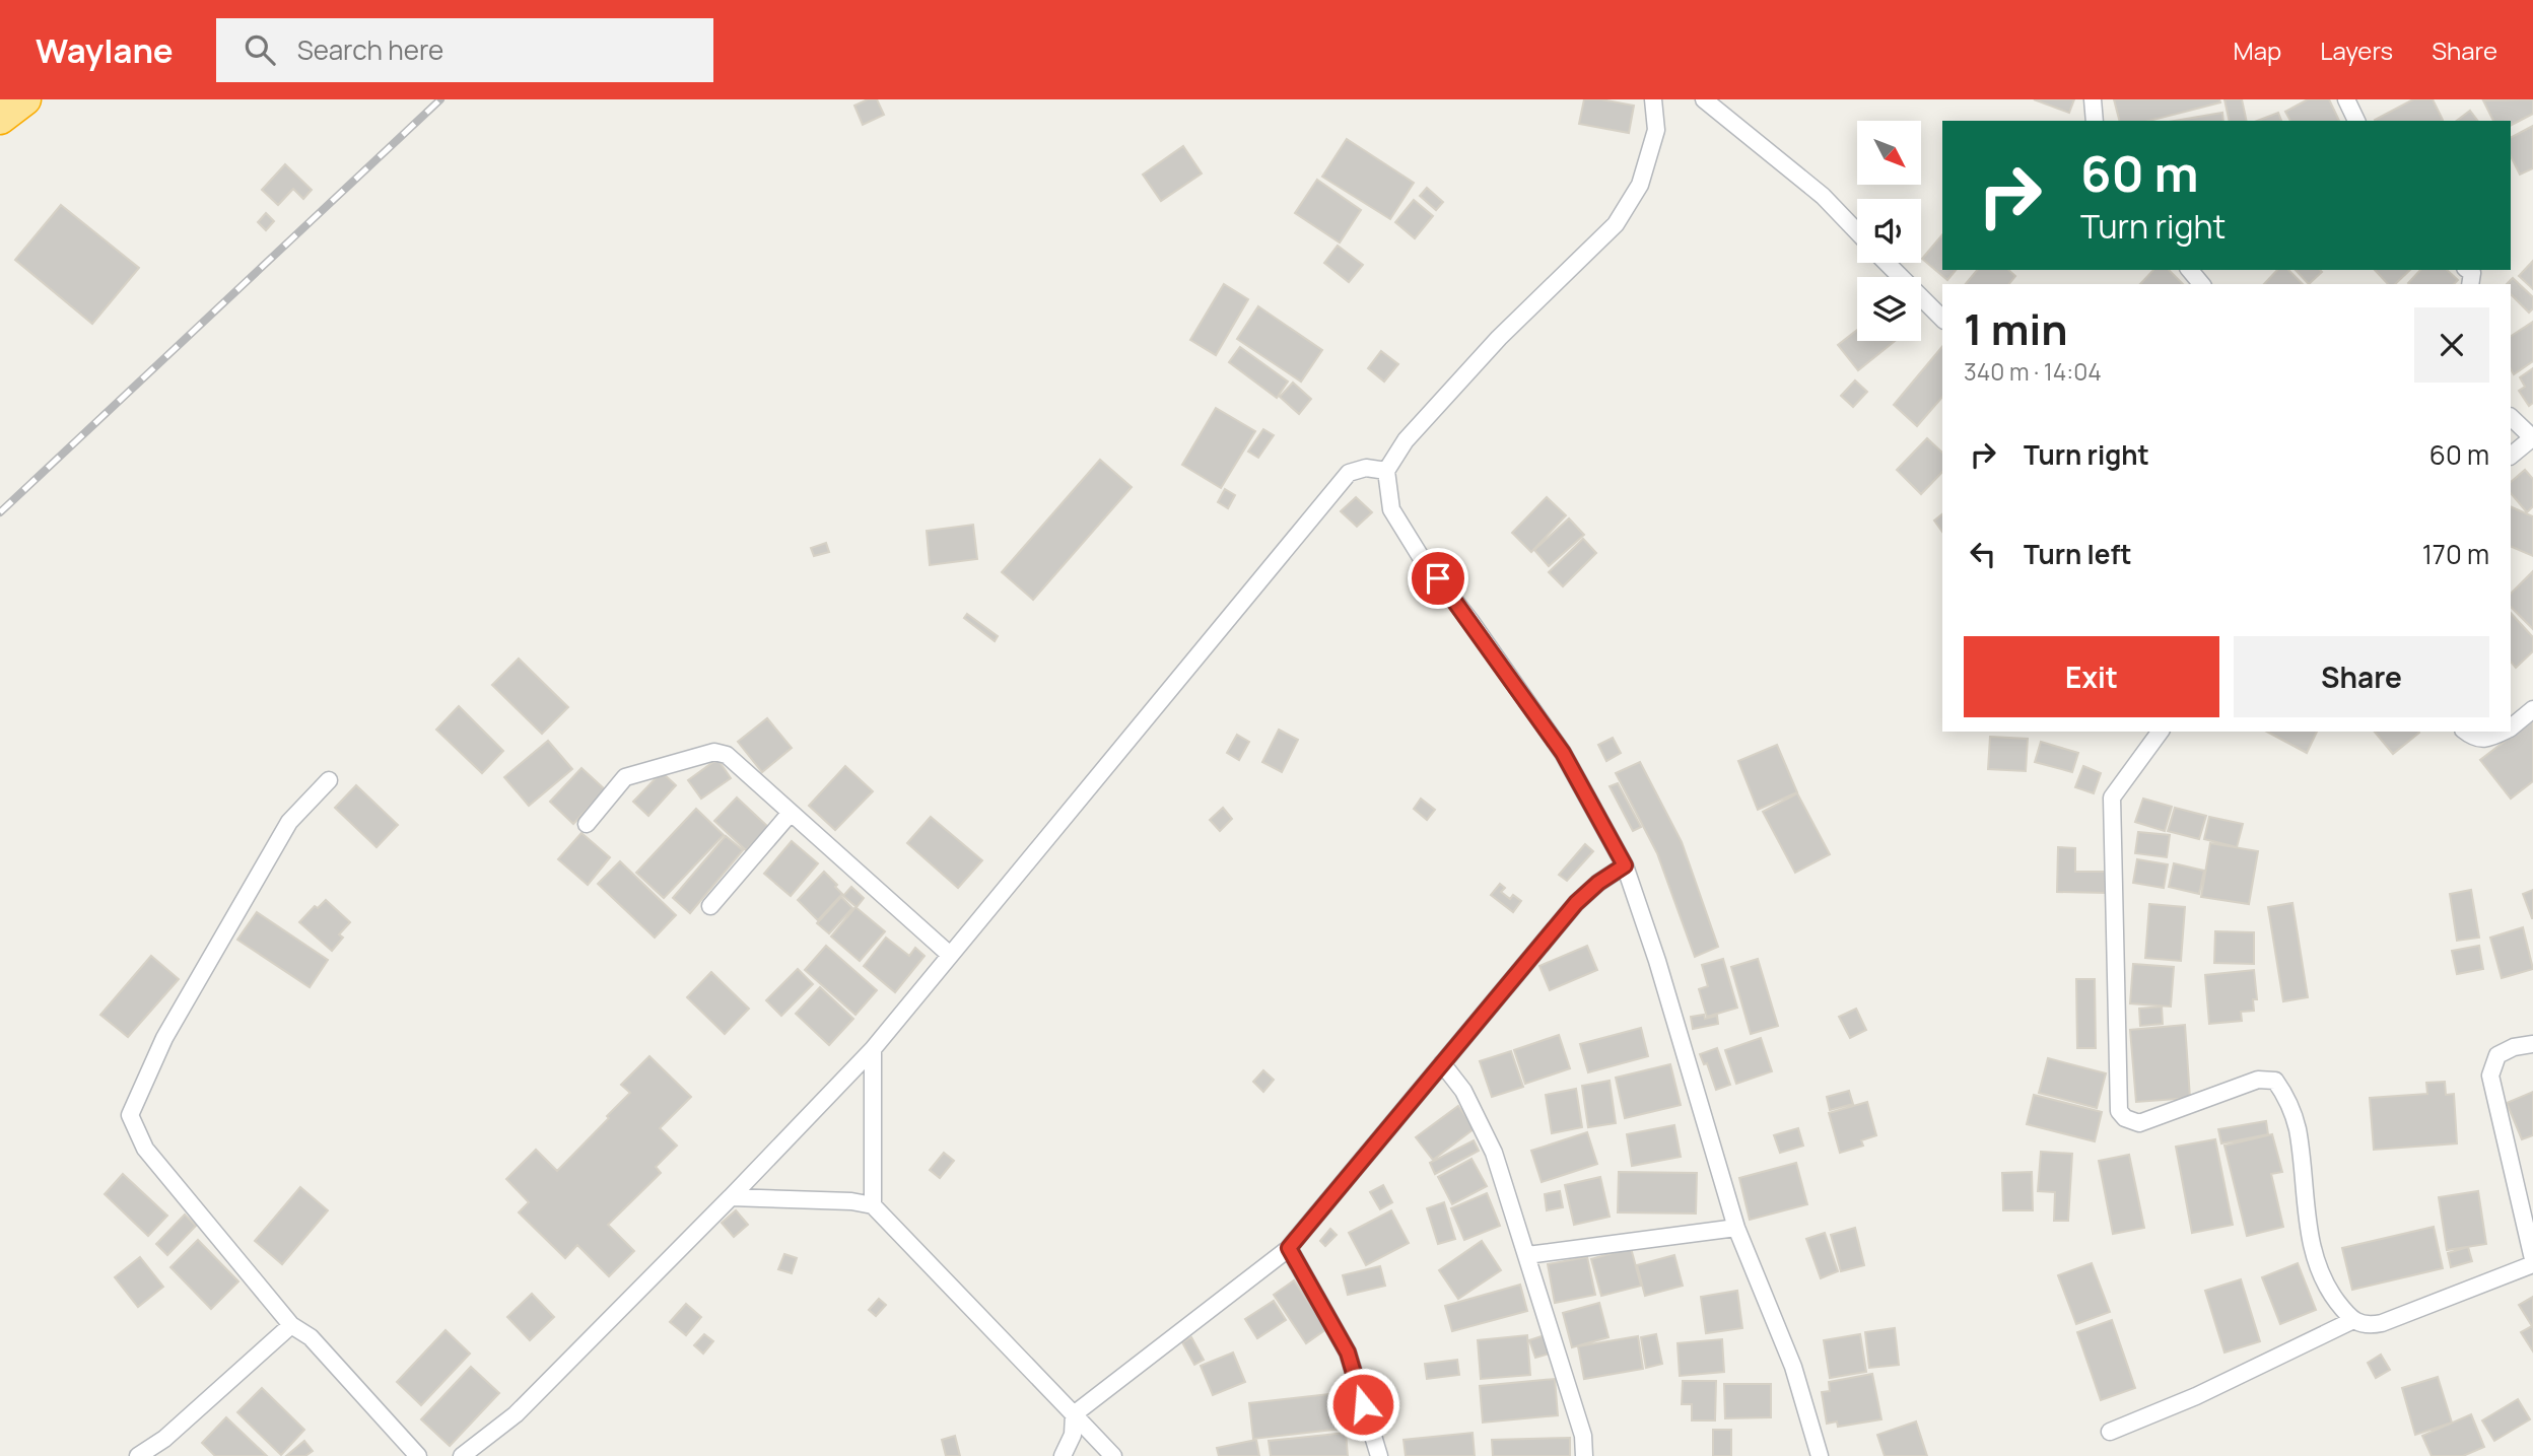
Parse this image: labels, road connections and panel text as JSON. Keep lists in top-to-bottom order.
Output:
{
  "north": "bottom right",
  "page": {
    "header": "Waylane",
    "search": "Search here",
    "nav": ["Map", "Layers", "Share"],
    "turn": ["60 m", "Turn right"],
    "heading": ["1 min", "340 m · 14:04"],
    "list": [
      {
        "name": "Turn right",
        "value": "60 m"
      },
      {
        "name": "Turn left",
        "value": "170 m"
      }
    ],
    "buttons": ["Exit", "Share"]
  }
}
